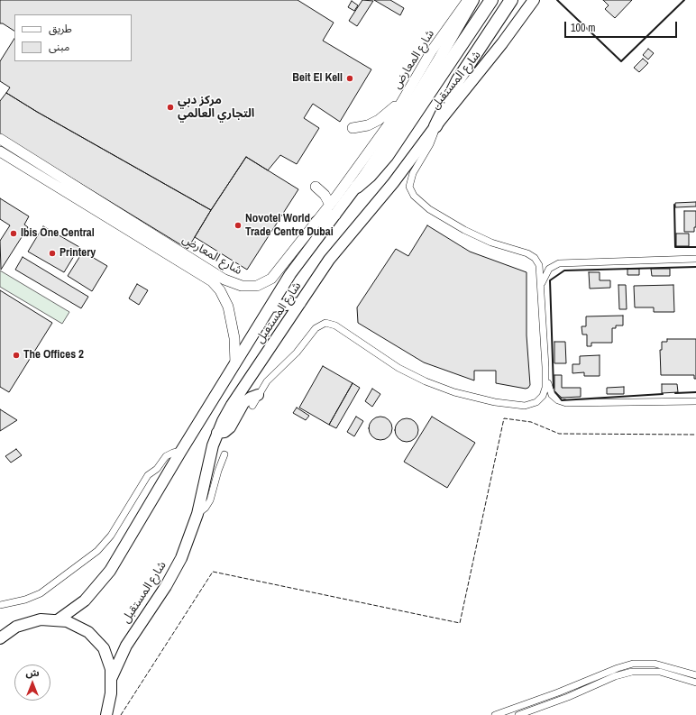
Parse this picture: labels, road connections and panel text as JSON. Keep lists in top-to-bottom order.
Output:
{
  "streets": {
    "main road": ["شارع المستقبل"],
    "street": ["شارع المعارض"]
  },
  "crossings": [
    ["شارع المعارض", "شارع المستقبل"]
  ],
  "places": [
    "Beit El Kell",
    "مركز دبي التجاري العالمي",
    "Novotel World Trade Centre Dubai",
    "Ibis One Central",
    "Printery",
    "The Offices 2"
  ],
  "legend": ["طريق", "مبنى"],
  "scale_bar": "100 m",
  "north": "top"
}
